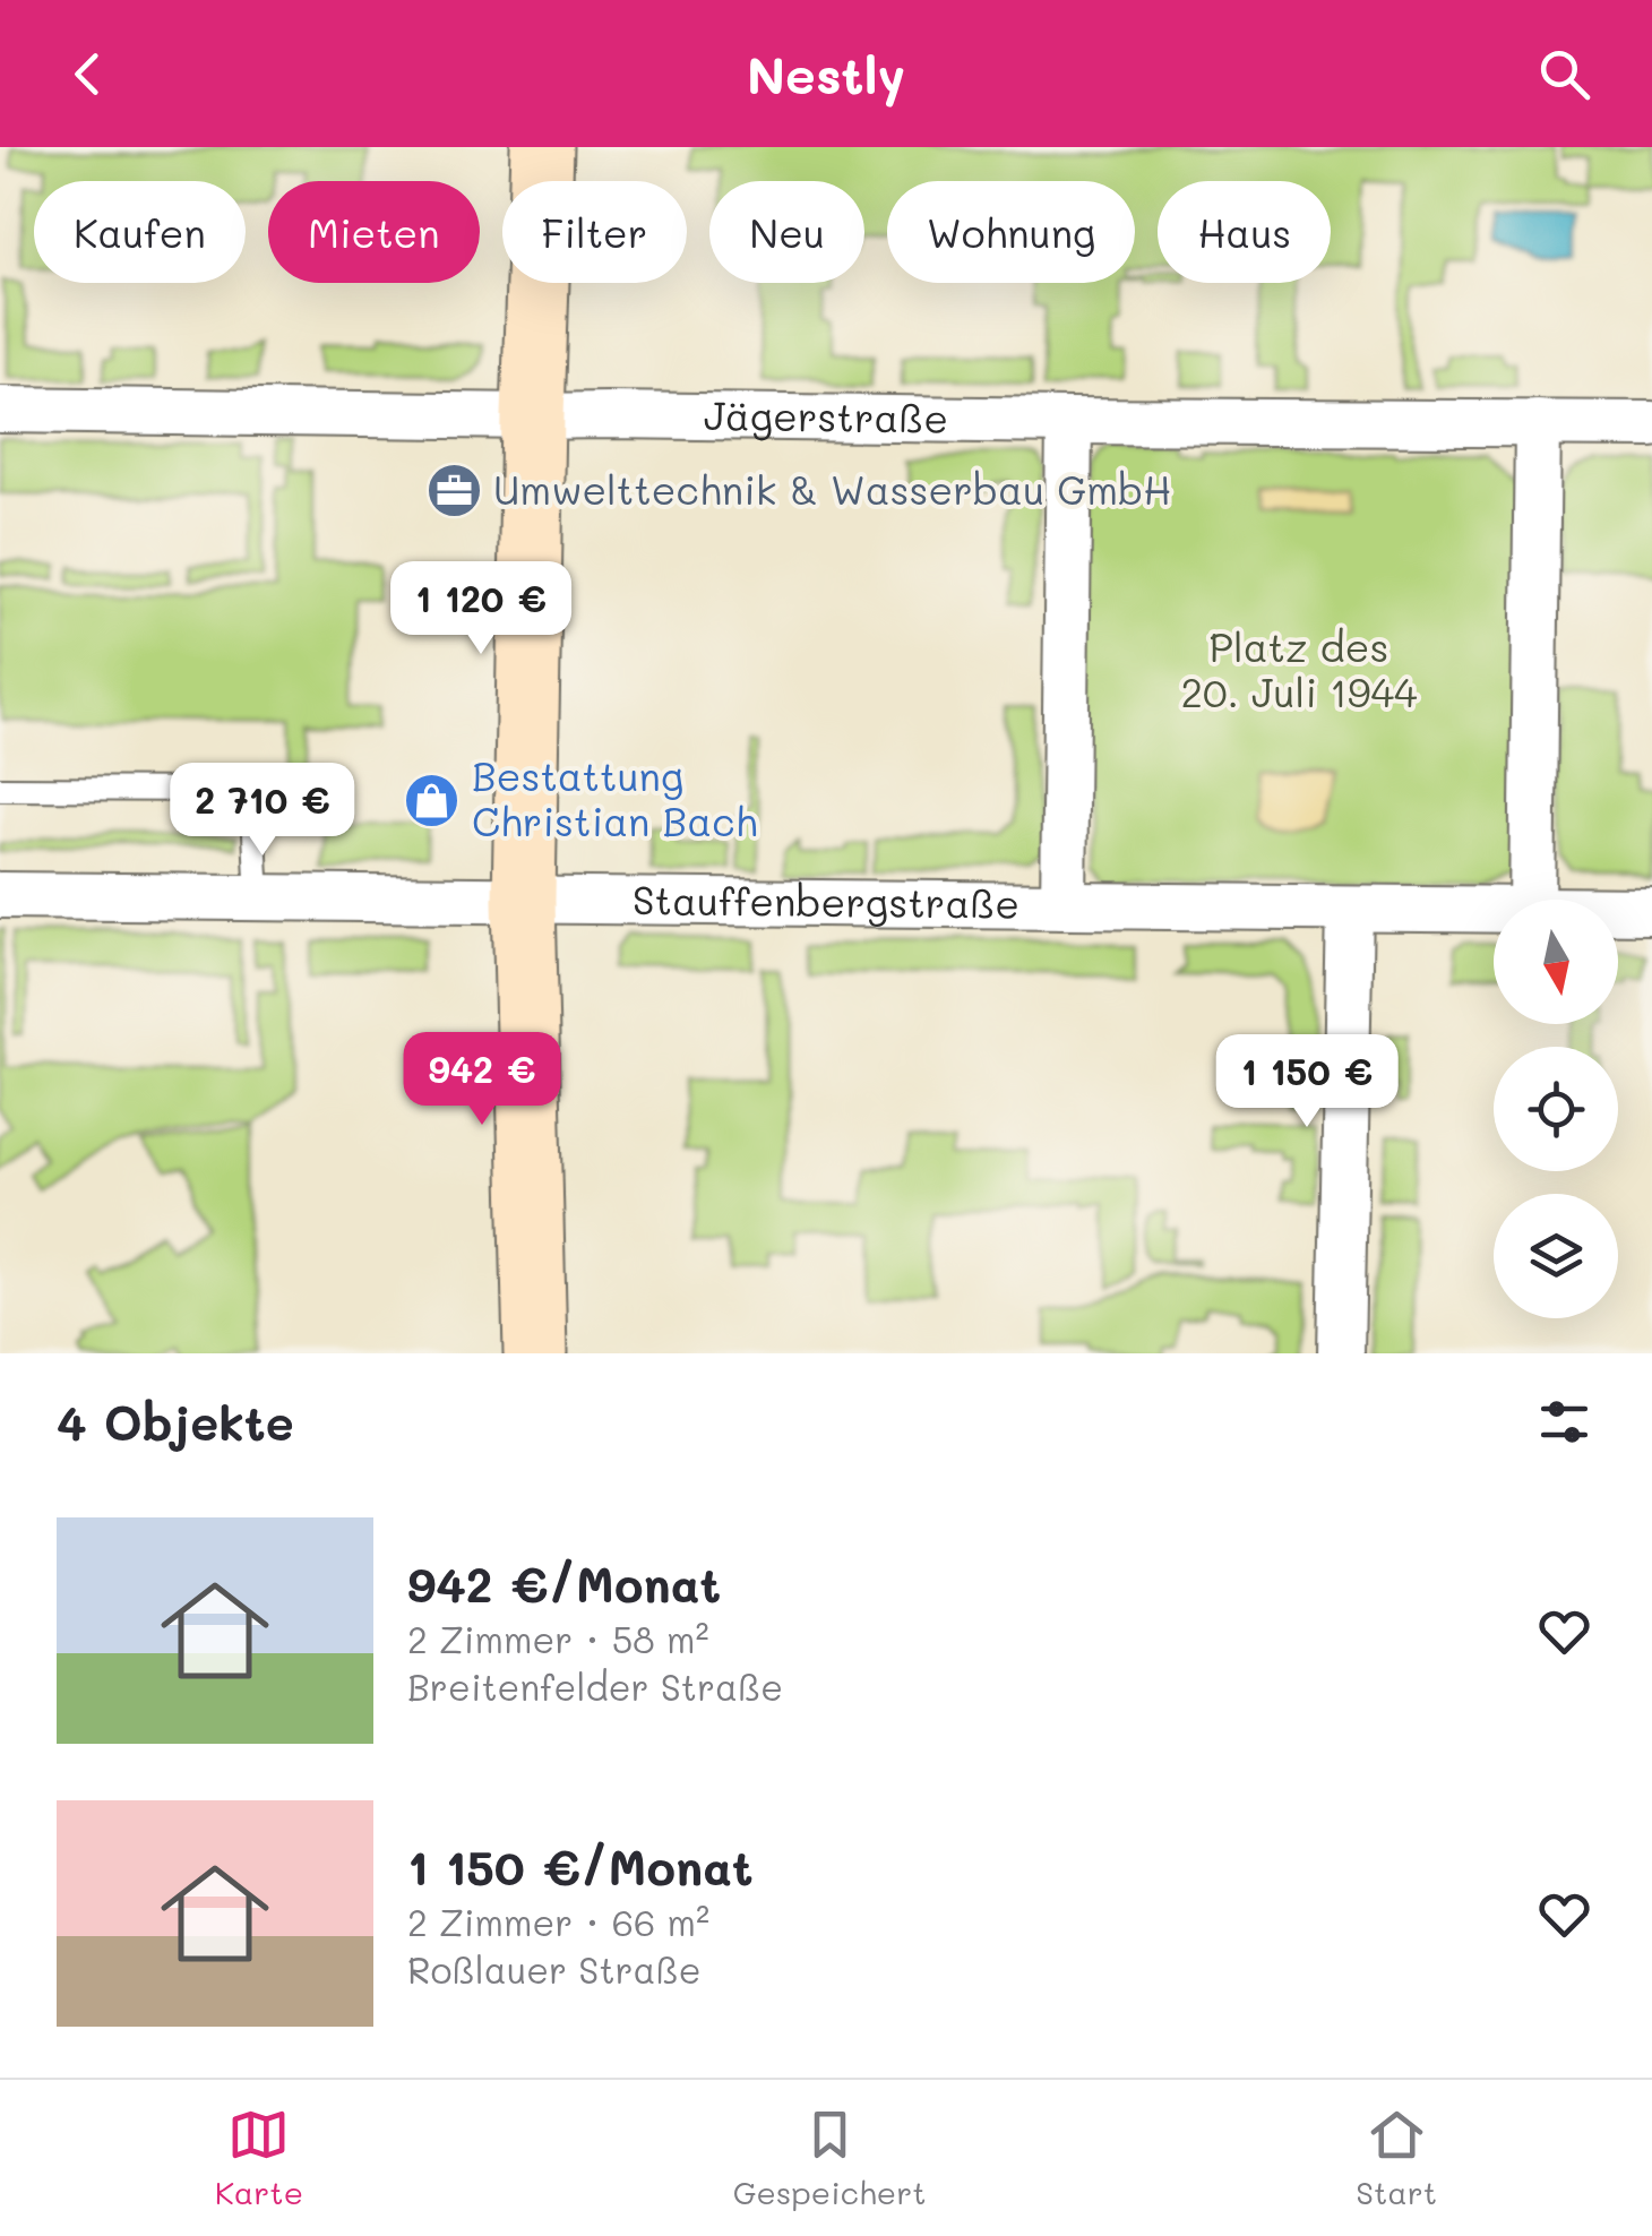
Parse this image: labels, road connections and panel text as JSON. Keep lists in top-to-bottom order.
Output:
{
  "streets": {
    "street": ["Jägerstraße", "Stauffenbergstraße"]
  },
  "parks": ["Platz des 20. Juli 1944"],
  "places": {
    "office": ["Umwelttechnik & Wasserbau GmbH"],
    "shop": ["Bestattung Christian Bach"]
  },
  "north": "bottom",
  "page": {
    "header": "Nestly",
    "chip": [
      "Kaufen",
      "Mieten",
      "Filter",
      "Neu",
      "Wohnung",
      "Haus"
    ],
    "price": [
      "1 120 €",
      "2 710 €",
      "942 €",
      "1 150 €"
    ],
    "heading": "4 Objekte",
    "list": [
      {
        "name": "942 €/Monat",
        "note": "2 Zimmer · 58 m² · Breitenfelder Straße"
      },
      {
        "name": "1 150 €/Monat",
        "note": "2 Zimmer · 66 m² · Roßlauer Straße"
      }
    ],
    "tabs": ["Karte", "Gespeichert", "Start"]
  }
}
